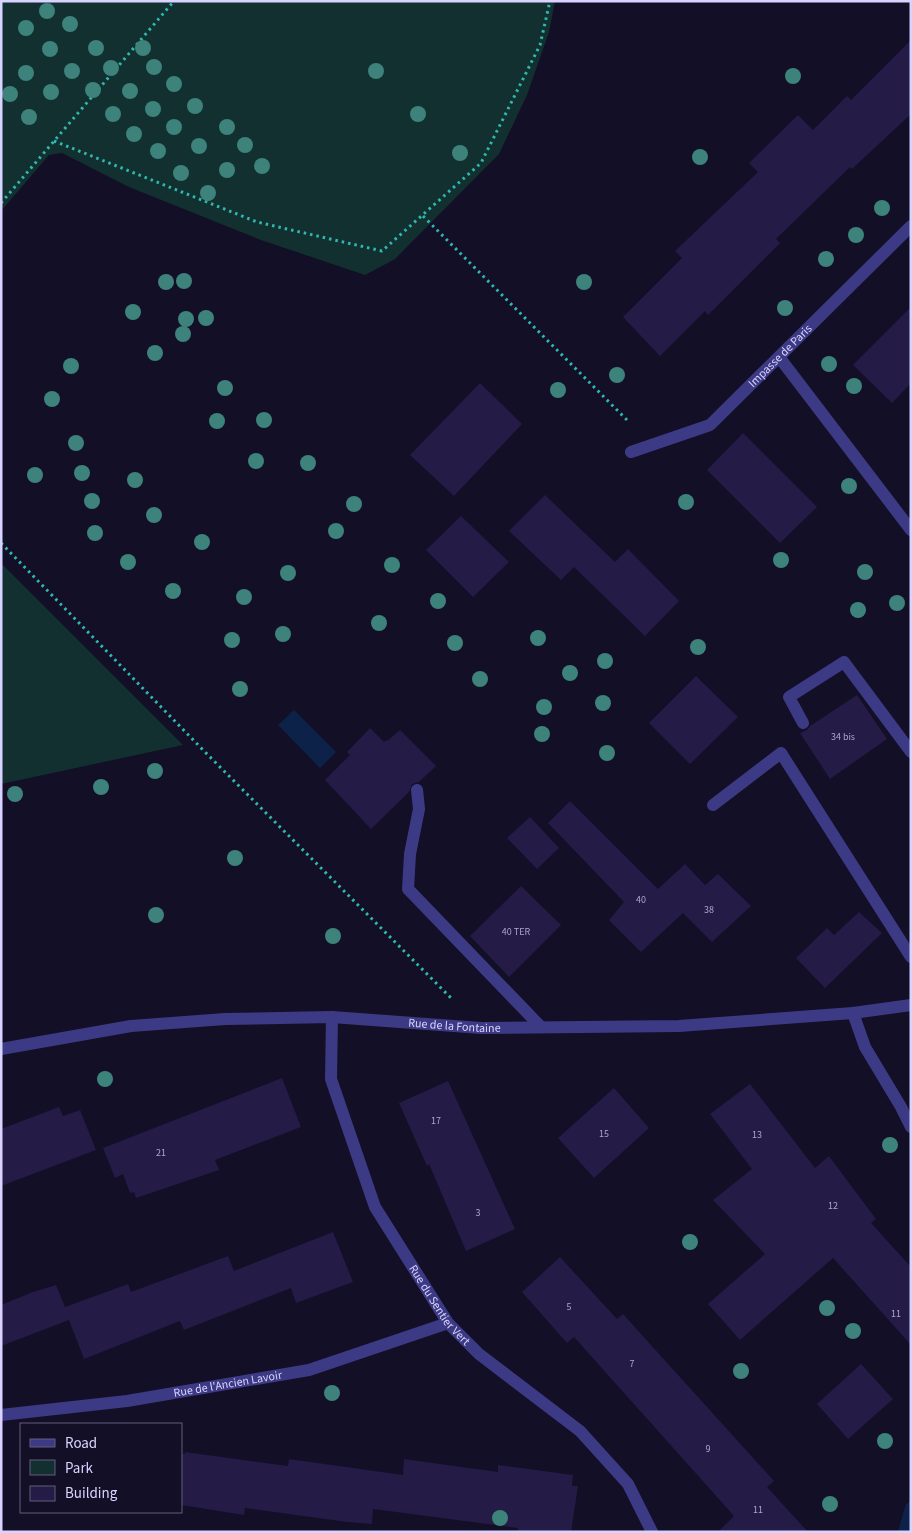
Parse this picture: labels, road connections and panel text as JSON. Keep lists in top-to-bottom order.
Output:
{
  "streets": {
    "street": [
      "Impasse de Paris",
      "Rue de la Fontaine",
      "Rue du Sentier Vert",
      "Rue de l'Ancien Lavoir"
    ]
  },
  "crossings": [
    ["Rue de la Fontaine", "Rue du Sentier Vert"],
    ["Rue du Sentier Vert", "Rue de l'Ancien Lavoir"]
  ],
  "house_numbers": [
    "34 bis",
    "40",
    "38",
    "40 TER",
    "17",
    "15",
    "13",
    "21",
    "12",
    "3",
    "5",
    "11",
    "7",
    "9",
    "11"
  ],
  "legend": ["Road", "Park", "Building"]
}
